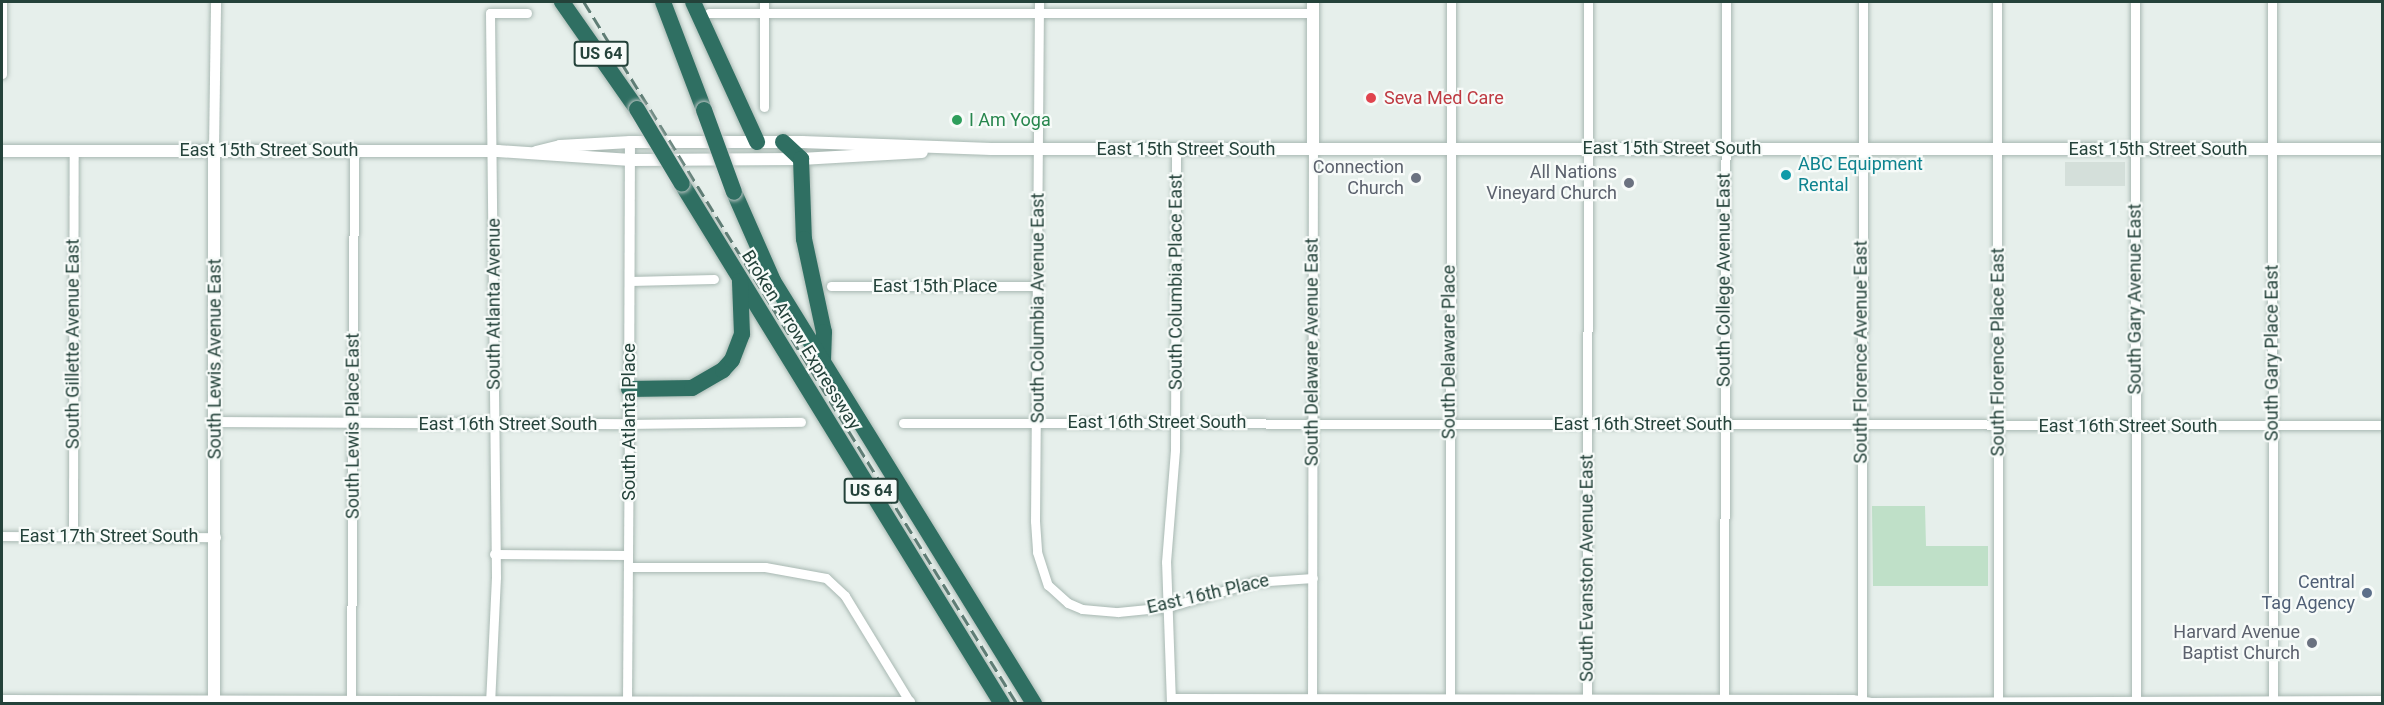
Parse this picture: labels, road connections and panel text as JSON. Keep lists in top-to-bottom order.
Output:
{
  "streets": {
    "highway": ["US 64", "Broken Arrow Expressway"],
    "main road": ["East 15th Street South", "South Delaware Avenue East", "South Lewis Avenue East"],
    "street": [
      "South College Avenue East",
      "South Columbia Place East",
      "East 15th Place",
      "South Gary Avenue East",
      "South Atlanta Avenue",
      "South Columbia Avenue East",
      "South Gillette Avenue East",
      "South Delaware Place",
      "South Florence Avenue East",
      "South Florence Place East",
      "South Gary Place East",
      "South Atlanta Place",
      "East 16th Street South",
      "South Lewis Place East",
      "East 17th Street South",
      "South Evanston Avenue East",
      "East 16th Place"
    ]
  },
  "crossings": [
    ["East 15th Street South", "South College Avenue East"],
    ["East 15th Street South", "South Columbia Place East"],
    ["East 15th Street South", "South Gary Avenue East"],
    ["East 15th Street South", "South Atlanta Avenue"],
    ["East 15th Street South", "South Columbia Avenue East"],
    ["East 15th Street South", "South Gillette Avenue East"],
    ["East 15th Street South", "South Delaware Avenue East"],
    ["East 15th Street South", "South Delaware Place"],
    ["East 15th Street South", "South Florence Avenue East"],
    ["East 15th Street South", "South Florence Place East"],
    ["East 15th Street South", "South Gary Place East"],
    ["East 15th Street South", "South Lewis Avenue East"],
    ["East 15th Street South", "South Atlanta Place"],
    ["East 15th Street South", "South Lewis Place East"],
    ["East 15th Street South", "South Evanston Avenue East"],
    ["South College Avenue East", "East 16th Street South"],
    ["South Columbia Place East", "East 16th Street South"],
    ["South Columbia Place East", "East 16th Place"],
    ["East 15th Place", "South Columbia Avenue East"],
    ["South Gary Avenue East", "East 16th Street South"],
    ["South Atlanta Avenue", "East 16th Street South"],
    ["South Columbia Avenue East", "East 16th Street South"],
    ["South Columbia Avenue East", "East 16th Place"],
    ["South Gillette Avenue East", "East 17th Street South"],
    ["South Delaware Avenue East", "East 16th Street South"],
    ["South Delaware Avenue East", "East 16th Place"],
    ["South Delaware Place", "East 16th Street South"],
    ["South Florence Avenue East", "East 16th Street South"],
    ["South Florence Place East", "East 16th Street South"],
    ["South Gary Place East", "East 16th Street South"],
    ["South Lewis Avenue East", "East 16th Street South"],
    ["South Lewis Avenue East", "East 17th Street South"],
    ["South Atlanta Place", "East 16th Street South"],
    ["East 16th Street South", "South Lewis Place East"],
    ["East 16th Street South", "South Evanston Avenue East"]
  ],
  "places": [
    "Seva Med Care",
    "I Am Yoga",
    "ABC Equipment Rental",
    "Connection Church",
    "All Nations Vineyard Church",
    "Central Tag Agency",
    "Harvard Avenue Baptist Church"
  ]
}
